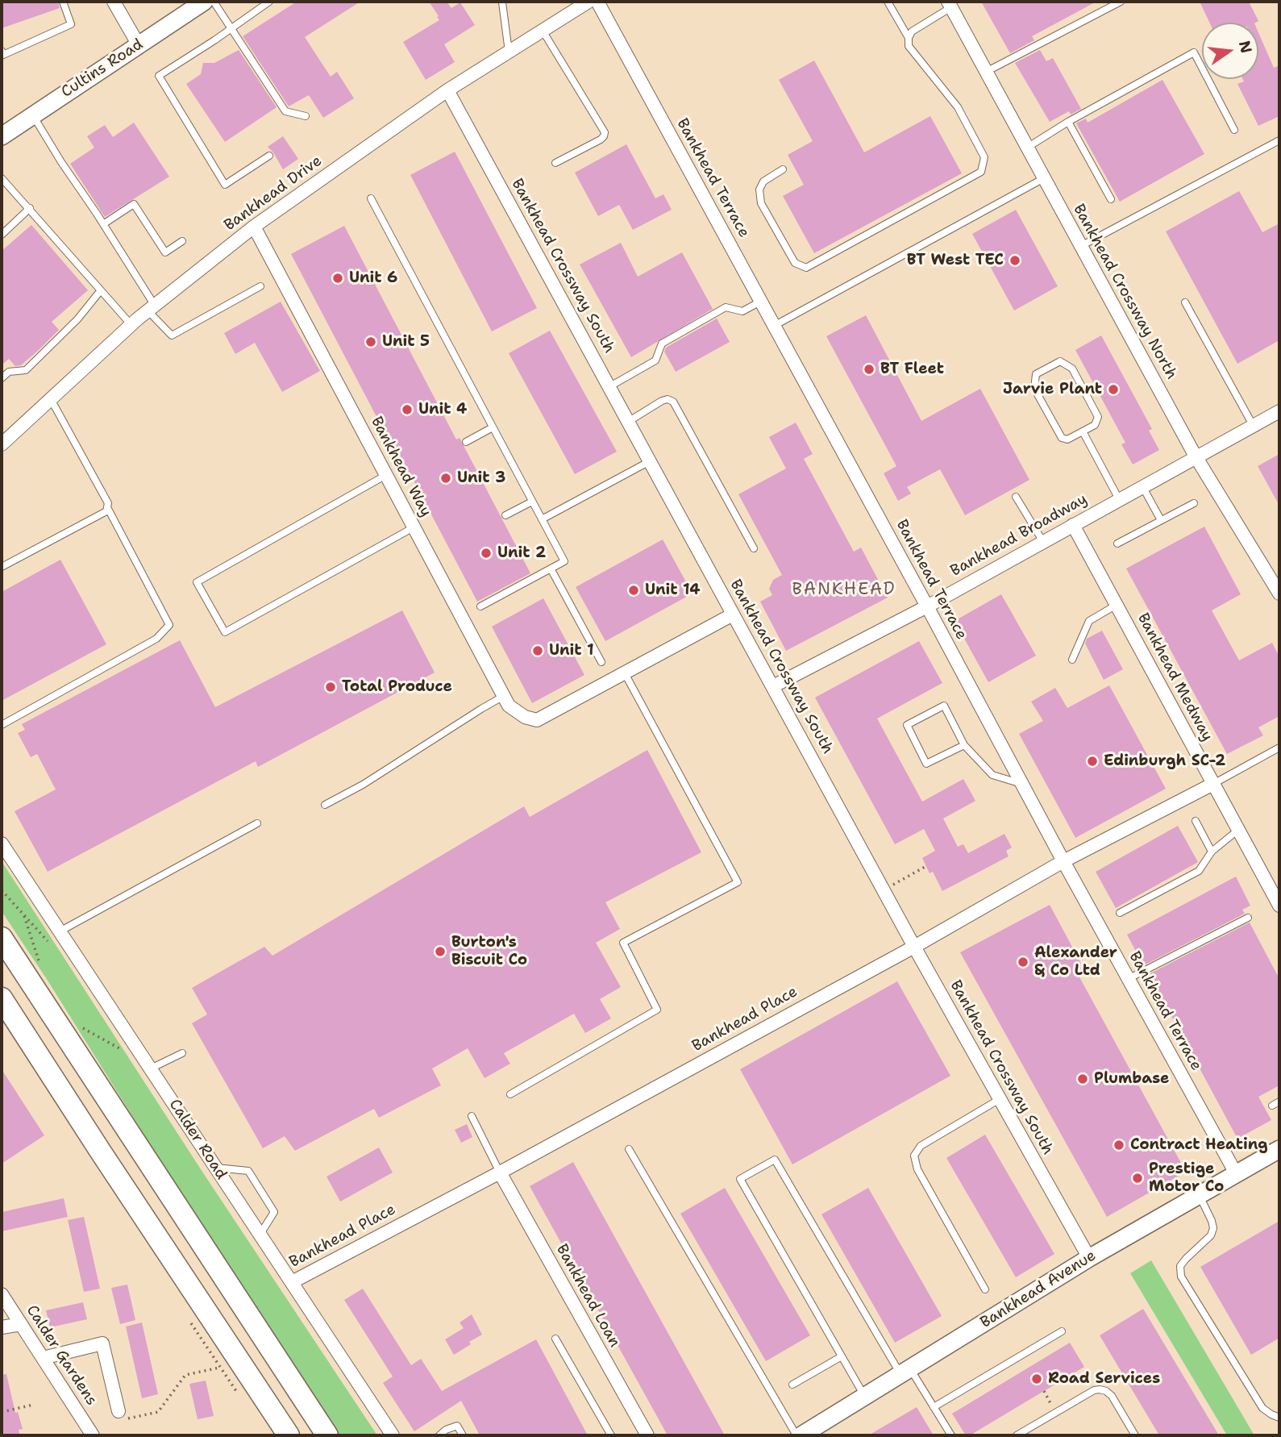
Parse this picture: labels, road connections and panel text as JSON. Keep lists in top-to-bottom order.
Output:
{
  "streets": {
    "street": [
      "Cultins Road",
      "Bankhead Terrace",
      "Bankhead Drive",
      "Bankhead Crossway South",
      "Bankhead Crossway North",
      "Bankhead Way",
      "Bankhead Broadway",
      "Bankhead Medway",
      "Bankhead Place",
      "Calder Road",
      "Bankhead Avenue",
      "Bankhead Loan",
      "Calder Gardens"
    ]
  },
  "crossings": [
    ["Bankhead Terrace", "Bankhead Broadway"],
    ["Bankhead Terrace", "Bankhead Place"],
    ["Bankhead Terrace", "Bankhead Avenue"],
    ["Bankhead Drive", "Bankhead Crossway South"],
    ["Bankhead Drive", "Bankhead Way"],
    ["Bankhead Crossway South", "Bankhead Broadway"],
    ["Bankhead Crossway South", "Bankhead Place"],
    ["Bankhead Crossway South", "Bankhead Avenue"],
    ["Bankhead Crossway North", "Bankhead Broadway"],
    ["Bankhead Broadway", "Bankhead Medway"],
    ["Bankhead Medway", "Bankhead Place"],
    ["Bankhead Place", "Calder Road"],
    ["Bankhead Place", "Bankhead Loan"]
  ],
  "districts": ["BANKHEAD"],
  "places": [
    "BT West TEC",
    "Unit 6",
    "Unit 5",
    "BT Fleet",
    "Jarvie Plant",
    "Unit 4",
    "Unit 3",
    "Unit 2",
    "Unit 14",
    "Unit 1",
    "Total Produce",
    "Edinburgh SC-2",
    "Burton's Biscuit Co",
    "Alexander & Co Ltd",
    "Plumbase",
    "Contract Heating",
    "Prestige Motor Co",
    "Road Services"
  ],
  "north": "right"
}
